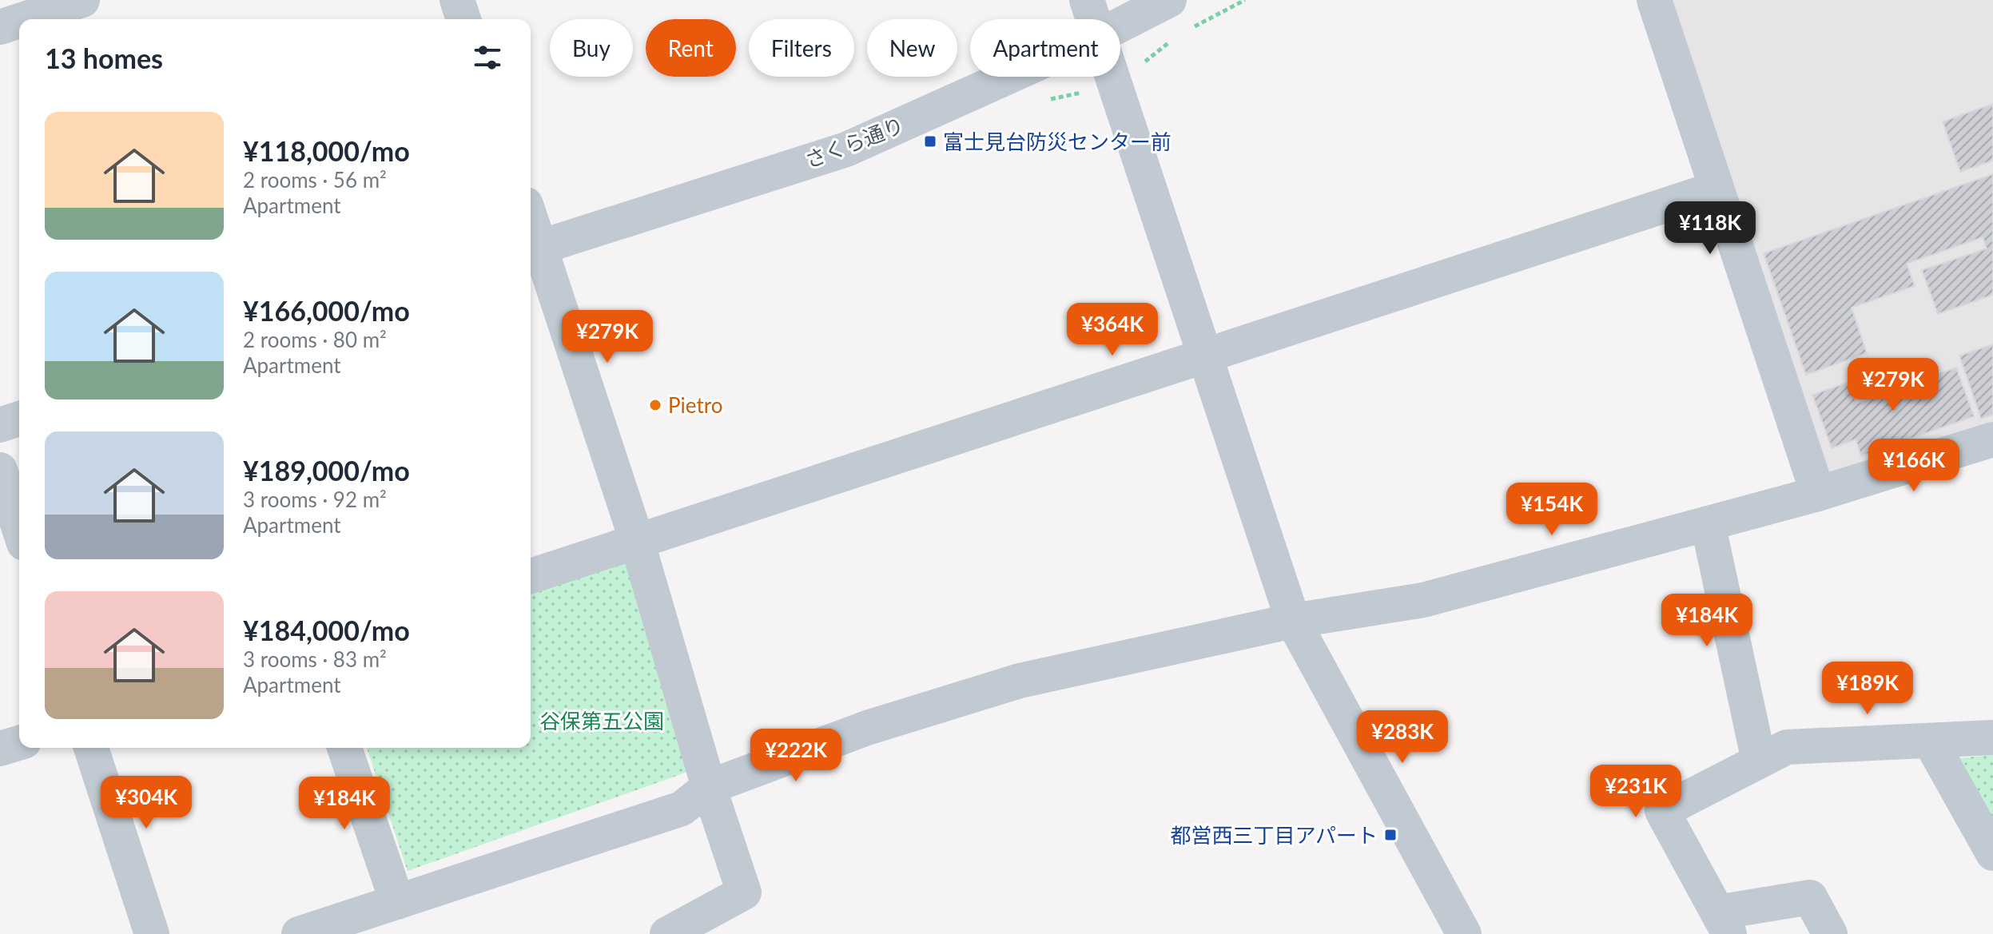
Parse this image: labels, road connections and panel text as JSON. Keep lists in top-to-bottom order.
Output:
{
  "streets": {
    "street": ["さくら通り"]
  },
  "parks": ["谷保第五公園"],
  "places": {
    "transit": ["富士見台防災センター前", "都営西三丁目アパート"],
    "other": ["Pietro"]
  },
  "page": {
    "chip": [
      "Buy",
      "Rent",
      "Filters",
      "New",
      "Apartment"
    ],
    "heading": "13 homes",
    "list": [
      {
        "name": "¥118,000/mo",
        "note": "2 rooms · 56 m² · Apartment"
      },
      {
        "name": "¥166,000/mo",
        "note": "2 rooms · 80 m² · Apartment"
      },
      {
        "name": "¥189,000/mo",
        "note": "3 rooms · 92 m² · Apartment"
      },
      {
        "name": "¥184,000/mo",
        "note": "3 rooms · 83 m² · Apartment"
      }
    ],
    "price": [
      "¥118K",
      "¥364K",
      "¥279K",
      "¥279K",
      "¥166K",
      "¥154K",
      "¥184K",
      "¥189K",
      "¥283K",
      "¥222K",
      "¥231K",
      "¥304K",
      "¥184K"
    ]
  }
}
